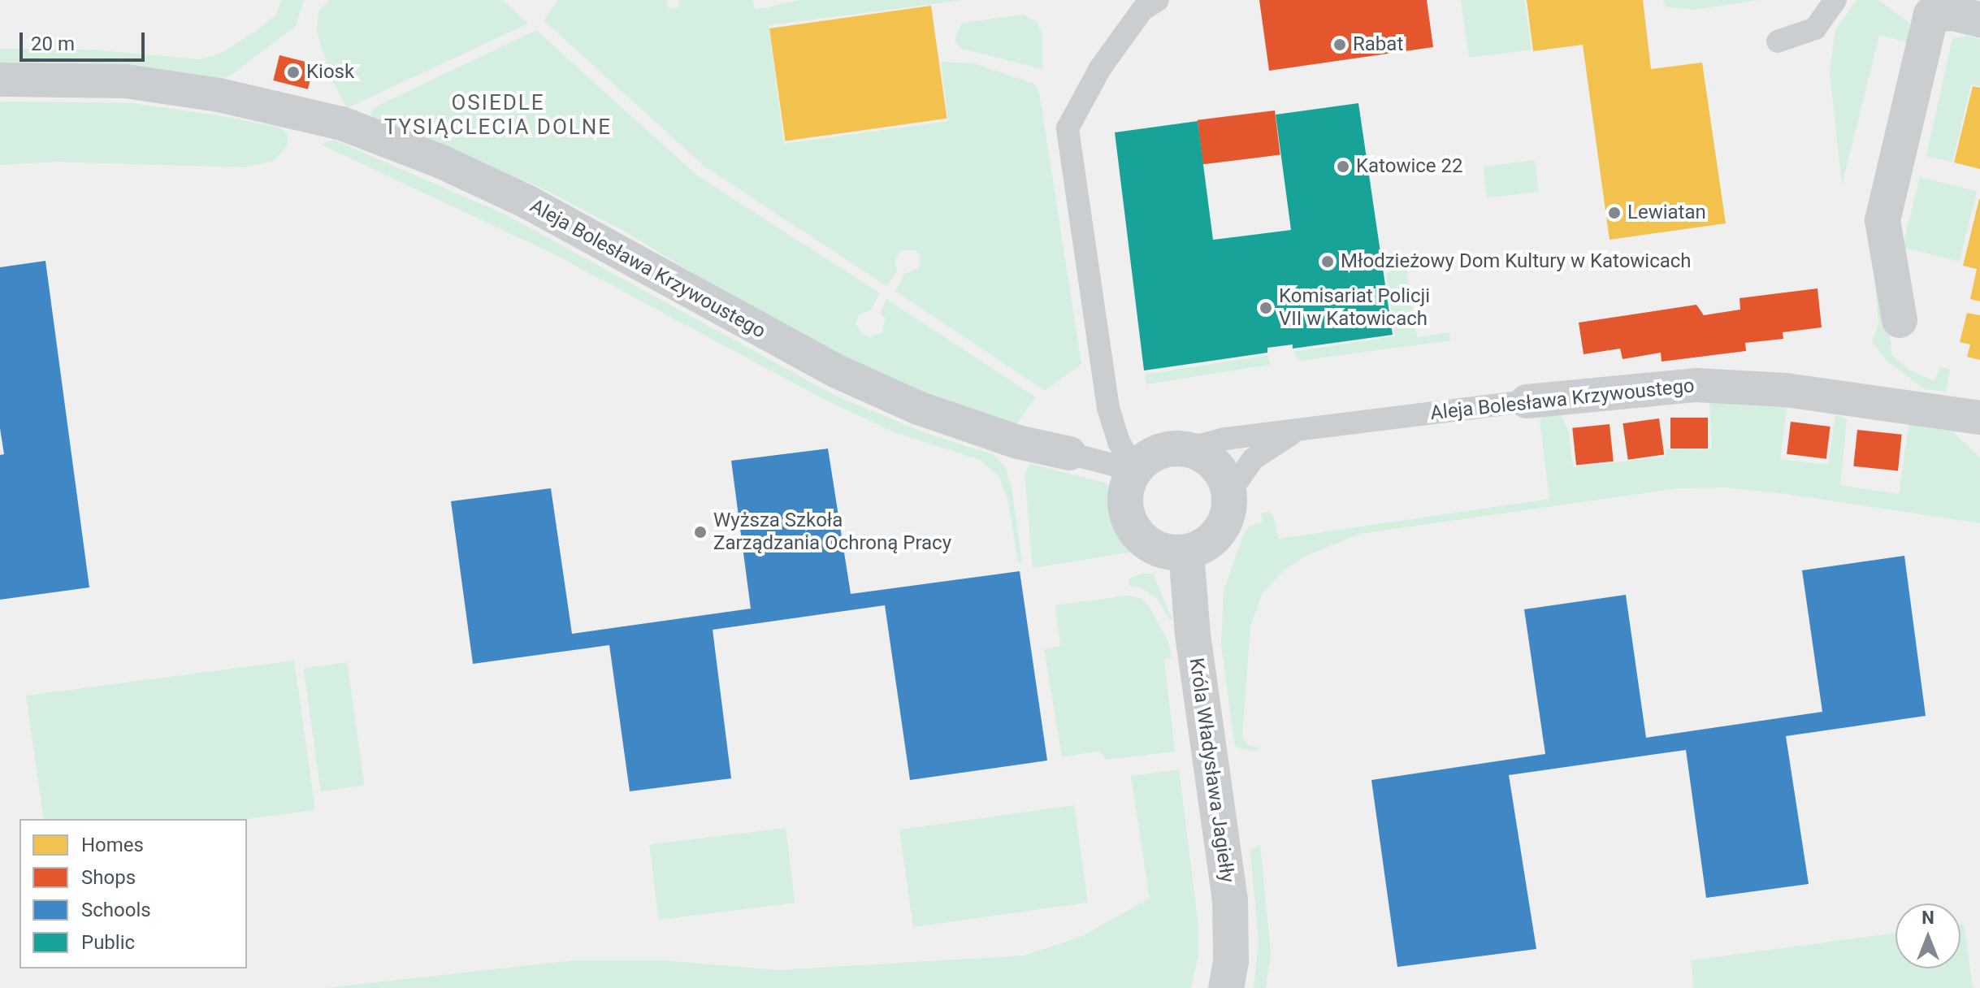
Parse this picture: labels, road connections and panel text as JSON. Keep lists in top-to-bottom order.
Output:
{
  "streets": {
    "street": ["Aleja Bolesława Krzywoustego", "Króla Władysława Jagiełły"]
  },
  "crossings": [
    ["Aleja Bolesława Krzywoustego", "Króla Władysława Jagiełły"]
  ],
  "districts": ["OSIEDLE TYSIĄCLECIA DOLNE"],
  "places": [
    "Rabat",
    "Kiosk",
    "Katowice 22",
    "Lewiatan",
    "Młodzieżowy Dom Kultury w Katowicach",
    "Komisariat Policji VII w Katowicach",
    "Wyższa Szkoła Zarządzania Ochroną Pracy"
  ],
  "legend": [
    "Homes",
    "Shops",
    "Schools",
    "Public"
  ],
  "scale_bar": "20 m",
  "north": "top"
}
